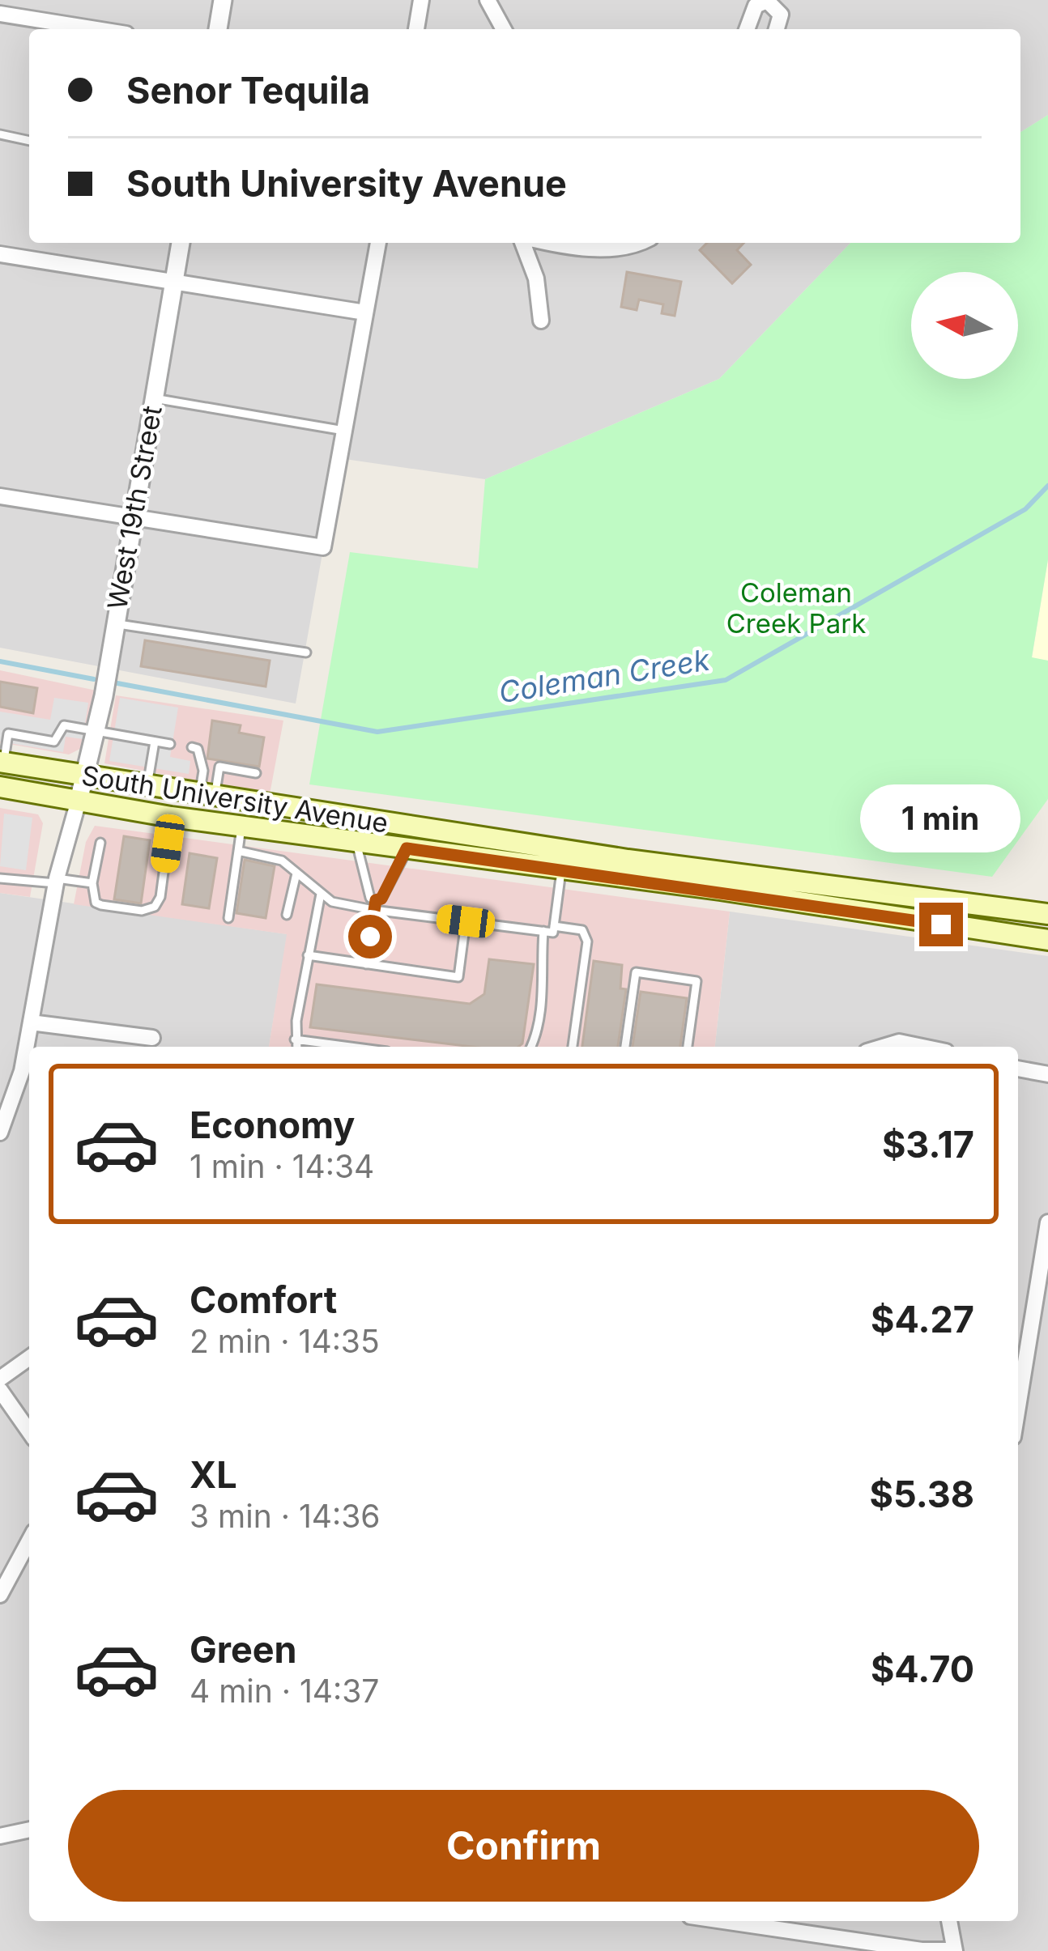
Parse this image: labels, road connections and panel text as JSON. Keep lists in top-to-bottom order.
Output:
{
  "streets": {
    "main road": ["South University Avenue"],
    "street": ["West 19th Street"]
  },
  "crossings": [
    ["West 19th Street", "South University Avenue"]
  ],
  "water": ["Coleman Creek"],
  "parks": ["Coleman Creek Park"],
  "north": "left",
  "page": {
    "banner": ["Senor Tequila", "South University Avenue"],
    "bubble": "1 min",
    "list": [
      {
        "name": "Economy",
        "note": "1 min · 14:34",
        "value": "$3.17"
      },
      {
        "name": "Comfort",
        "note": "2 min · 14:35",
        "value": "$4.27"
      },
      {
        "name": "XL",
        "note": "3 min · 14:36",
        "value": "$5.38"
      },
      {
        "name": "Green",
        "note": "4 min · 14:37",
        "value": "$4.70"
      }
    ],
    "buttons": "Confirm"
  }
}
